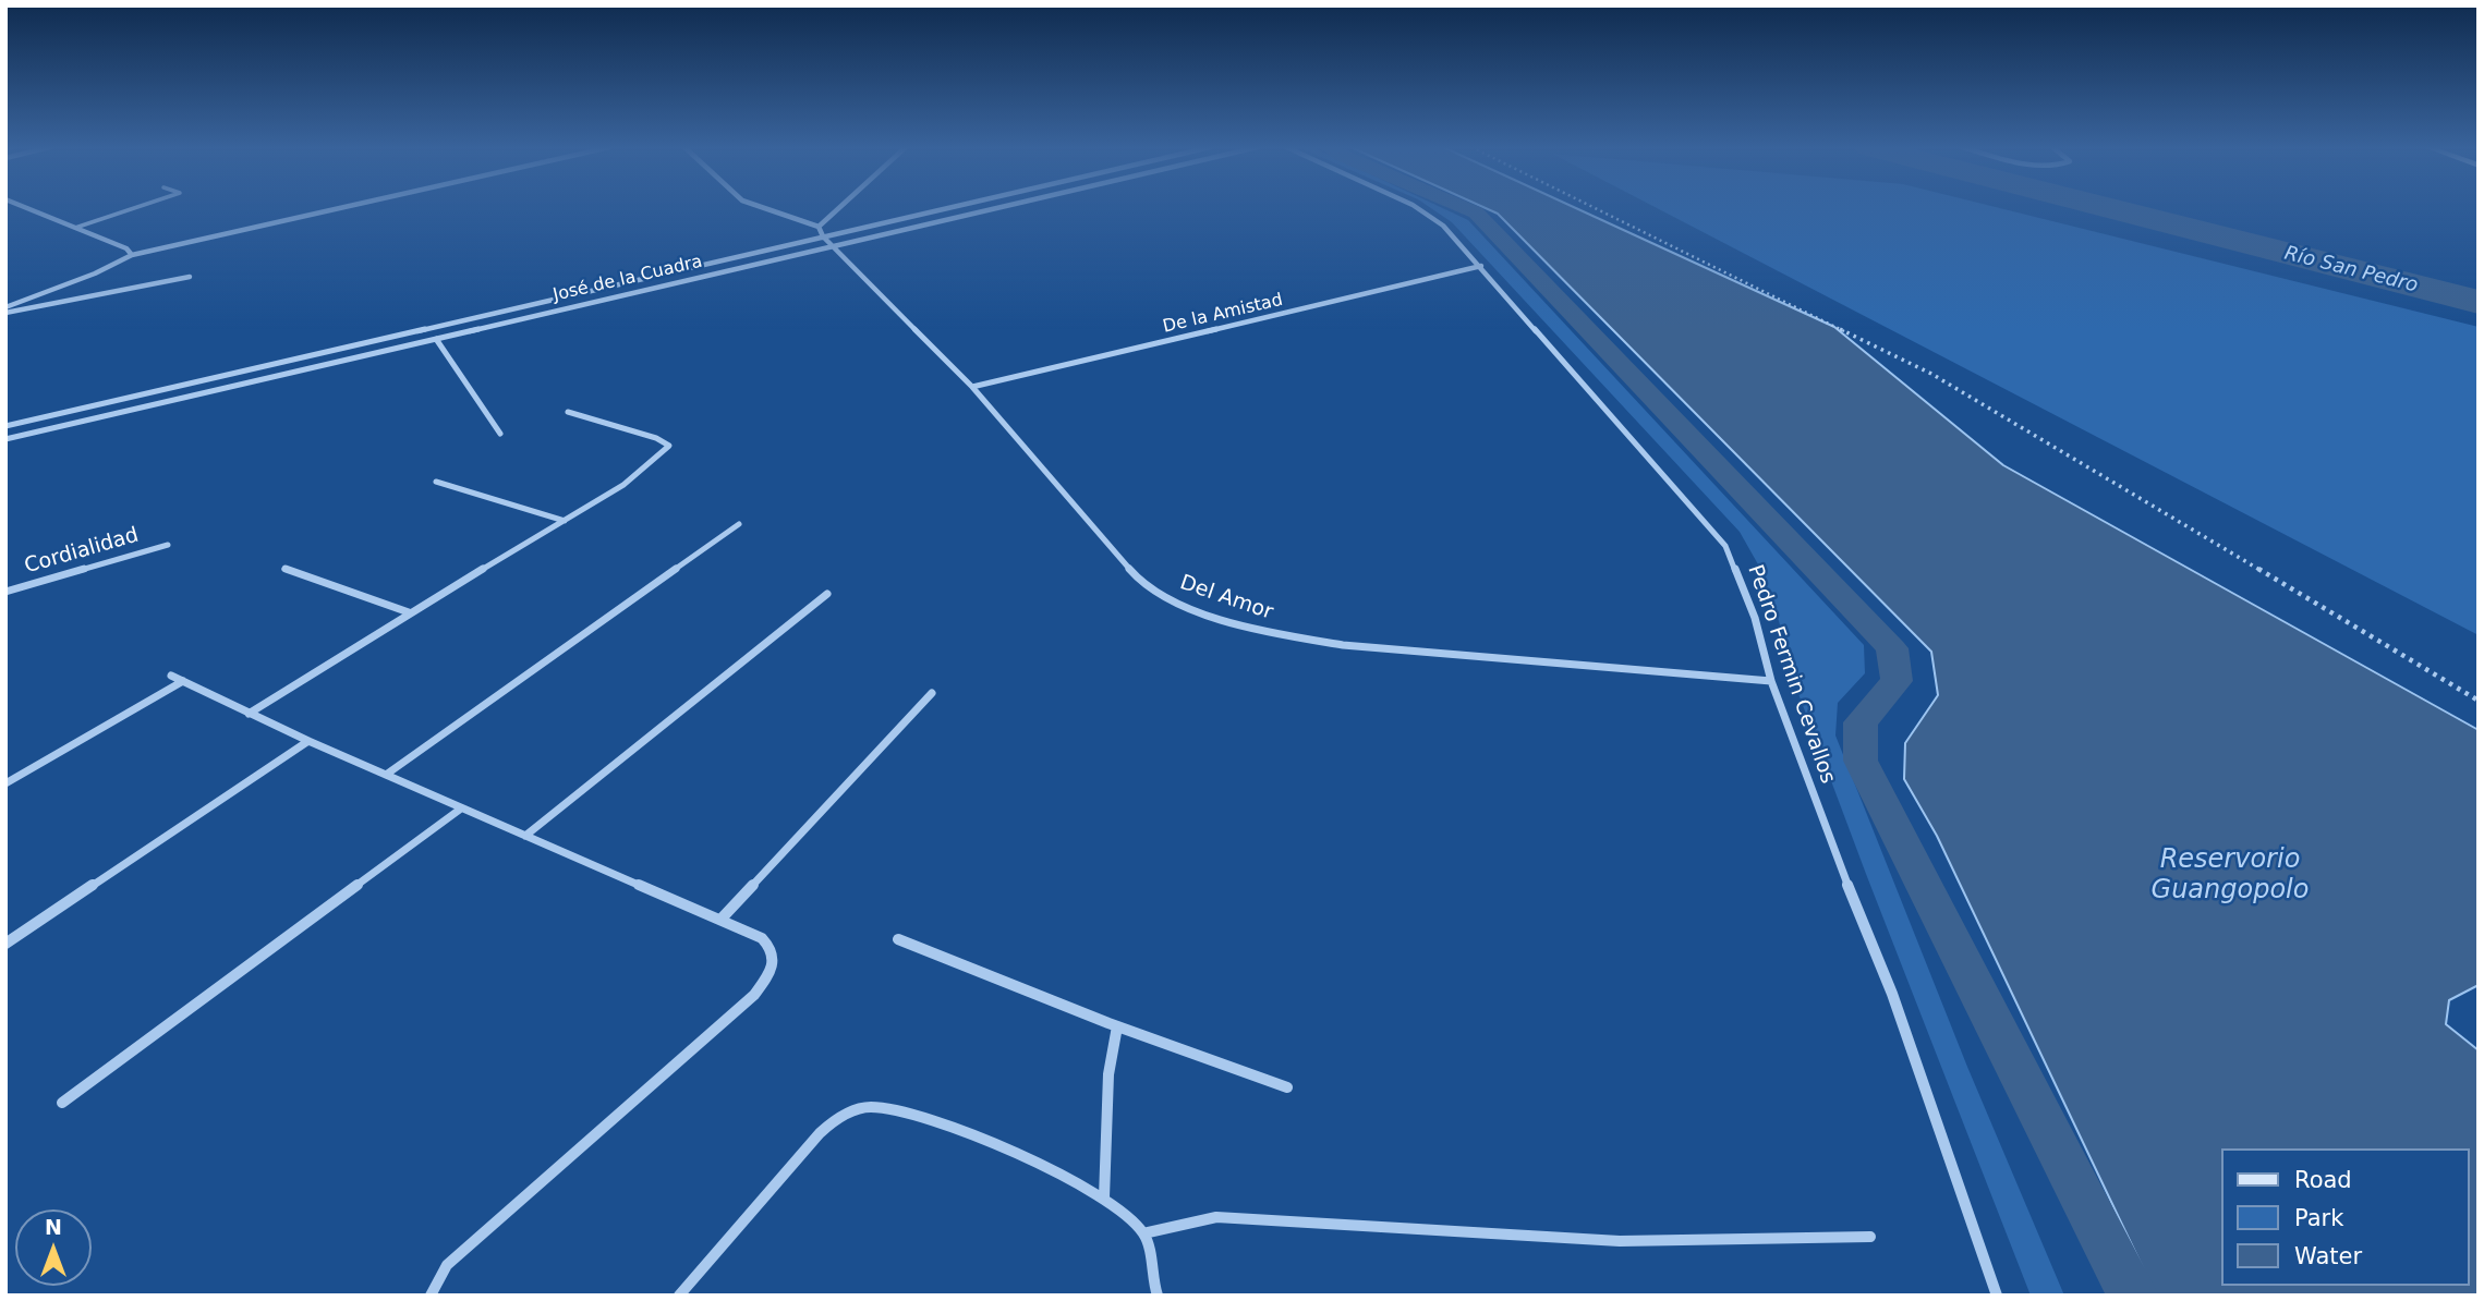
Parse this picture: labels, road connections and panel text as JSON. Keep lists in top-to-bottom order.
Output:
{
  "streets": {
    "street": [
      "José de la Cuadra",
      "De la Amistad",
      "Cordialidad",
      "Del Amor",
      "Pedro Fermin Cevallos"
    ]
  },
  "crossings": [
    ["José de la Cuadra", "Del Amor"],
    ["De la Amistad", "Del Amor"],
    ["De la Amistad", "Pedro Fermin Cevallos"],
    ["Del Amor", "Pedro Fermin Cevallos"]
  ],
  "water": ["Río San Pedro", "Reservorio Guangopolo"],
  "legend": ["Road", "Park", "Water"],
  "north": "top"
}
